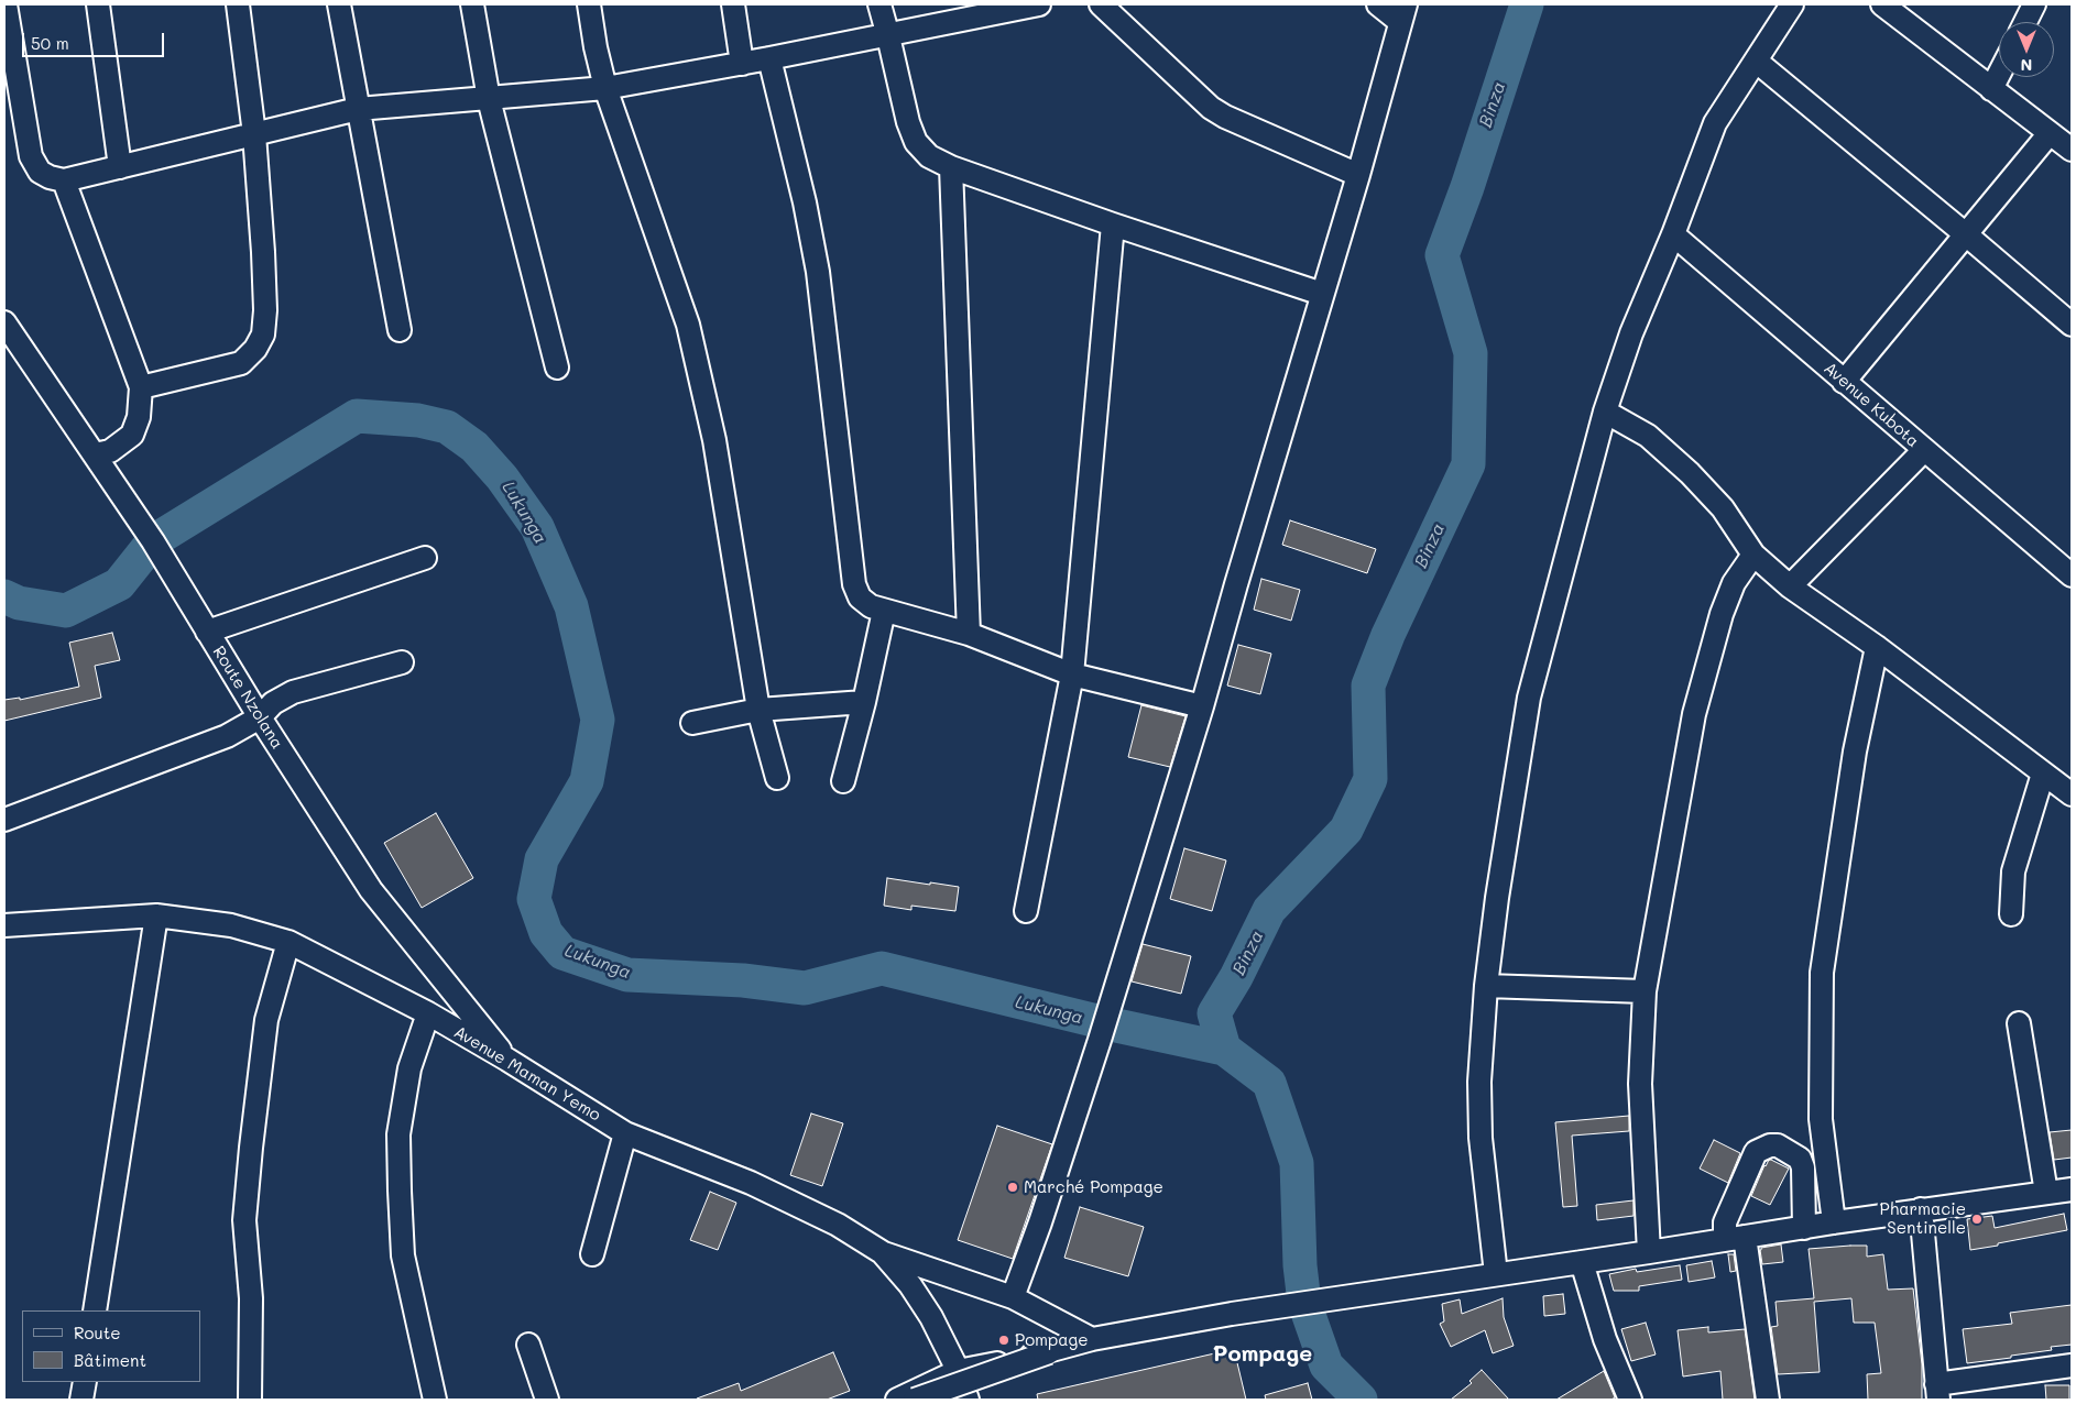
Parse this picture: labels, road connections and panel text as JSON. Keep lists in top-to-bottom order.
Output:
{
  "streets": {
    "street": ["Avenue Kubota", "Route Nzolana", "Avenue Maman Yemo"]
  },
  "crossings": [
    ["Route Nzolana", "Avenue Maman Yemo"]
  ],
  "districts": ["Pompage"],
  "water": ["Binza", "Lukunga"],
  "places": ["Marché Pompage", "Pharmacie Sentinelle", "Pompage"],
  "legend": ["Route", "Bâtiment"],
  "scale_bar": "50 m",
  "north": "bottom"
}
